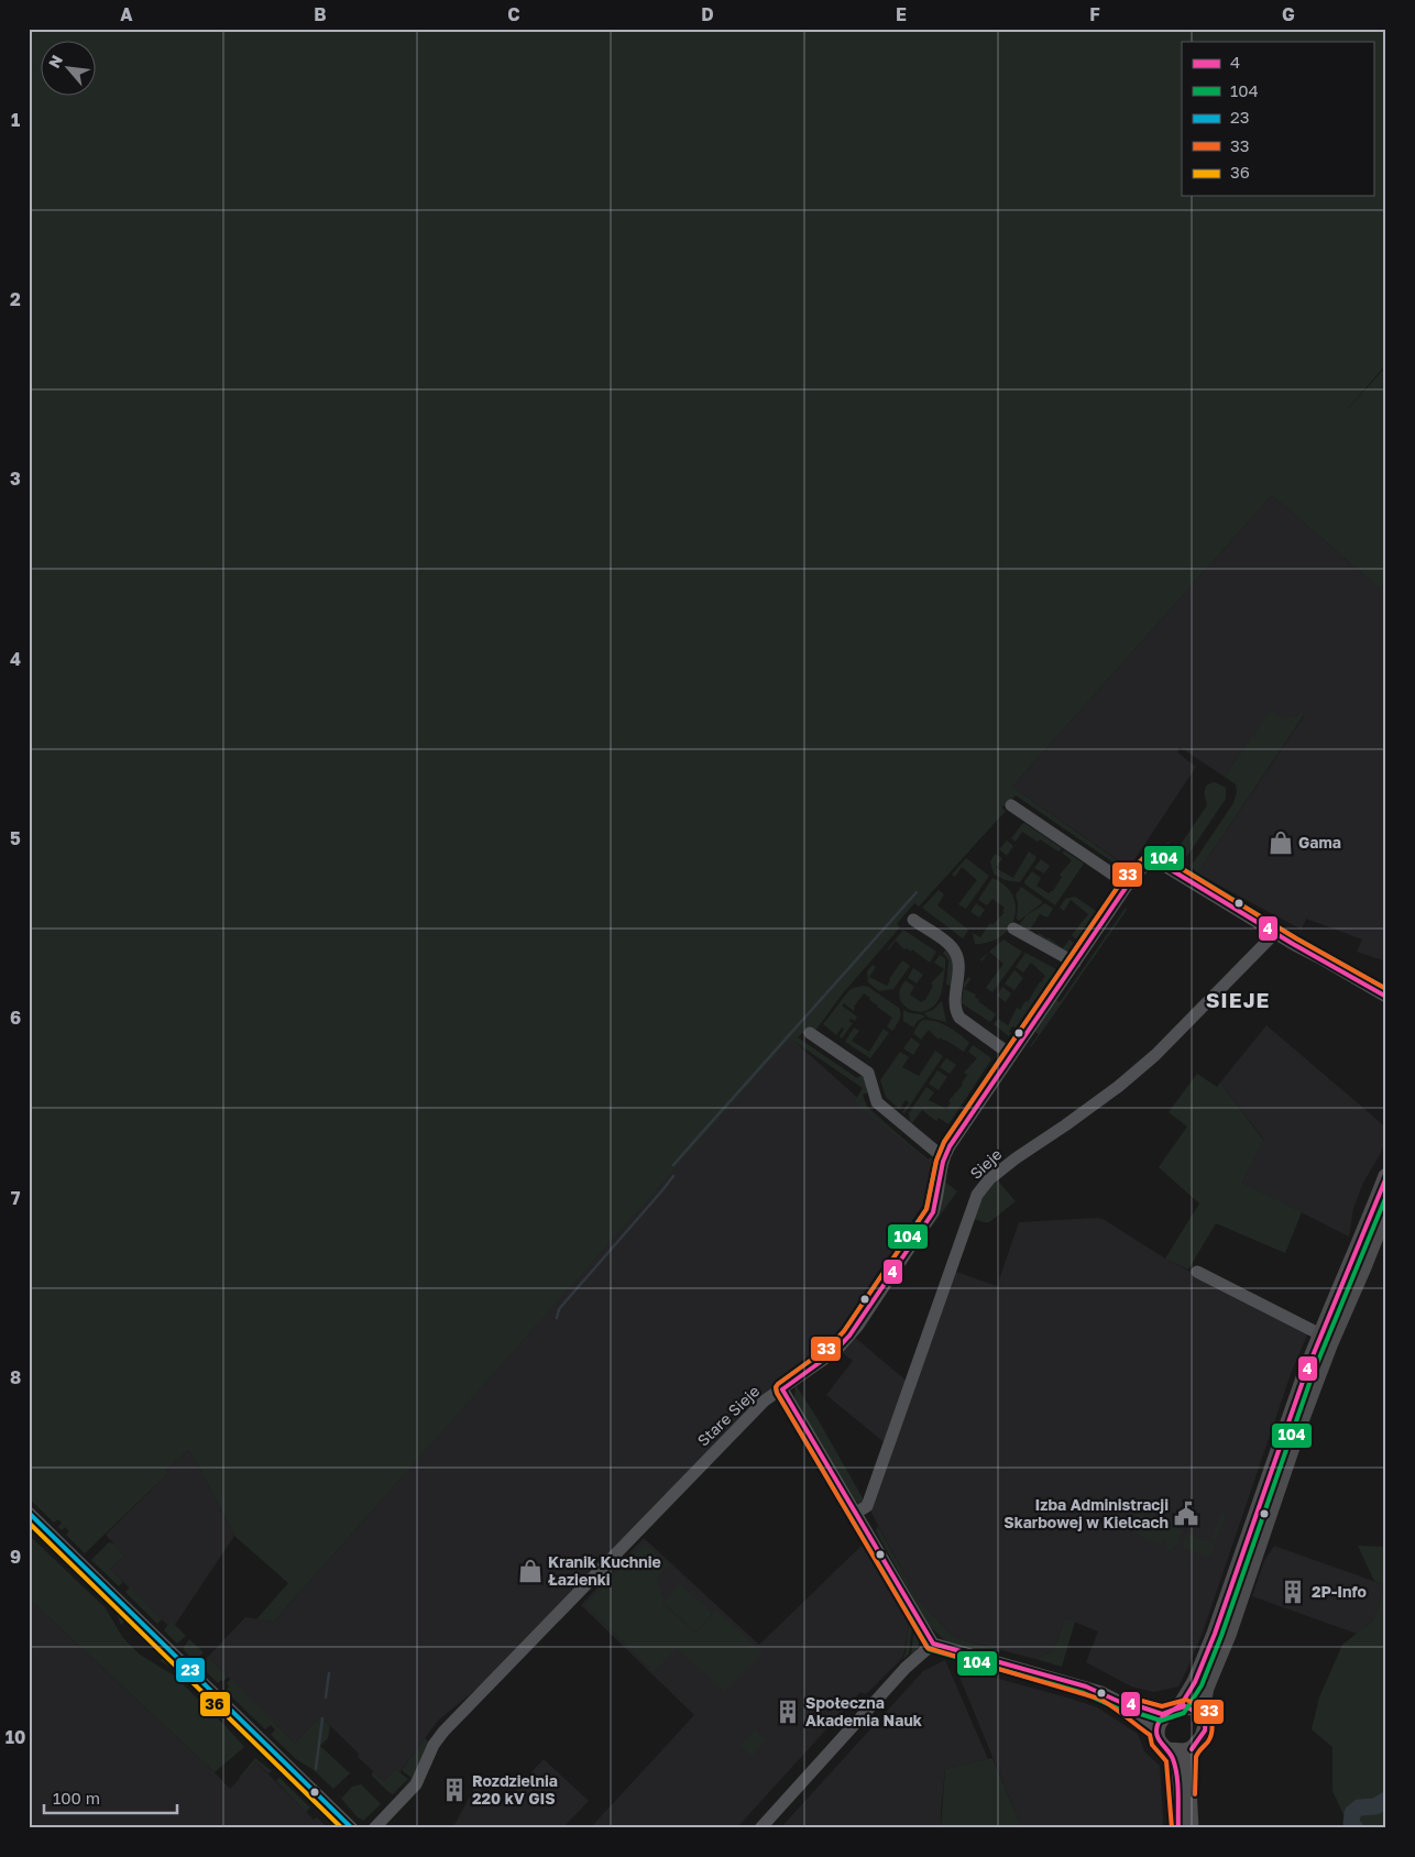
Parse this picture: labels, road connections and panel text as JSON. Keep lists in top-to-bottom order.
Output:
{
  "streets": {
    "street": ["Sieje", "Stare Sieje"]
  },
  "crossings": [
    ["Sieje", "Stare Sieje"]
  ],
  "districts": ["SIEJE"],
  "places": {
    "shop": ["Gama", "Kranik Kuchnie Łazienki"],
    "public building": ["Izba Administracji Skarbowej w Kielcach"],
    "building": ["2P-Info", "Społeczna Akademia Nauk", "Rozdzielnia 220 kV GIS"]
  },
  "lines": [
    "transit line 104",
    "transit line 33",
    "transit line 4",
    "transit line 23",
    "transit line 36"
  ],
  "legend": [
    "4",
    "104",
    "23",
    "33",
    "36"
  ],
  "scale_bar": "100 m",
  "north": "top left",
  "grid": {
    "columns": [
      "A",
      "B",
      "C",
      "D",
      "E",
      "F",
      "G"
    ],
    "rows": [
      "1",
      "2",
      "3",
      "4",
      "5",
      "6",
      "7",
      "8",
      "9",
      "10"
    ]
  }
}
